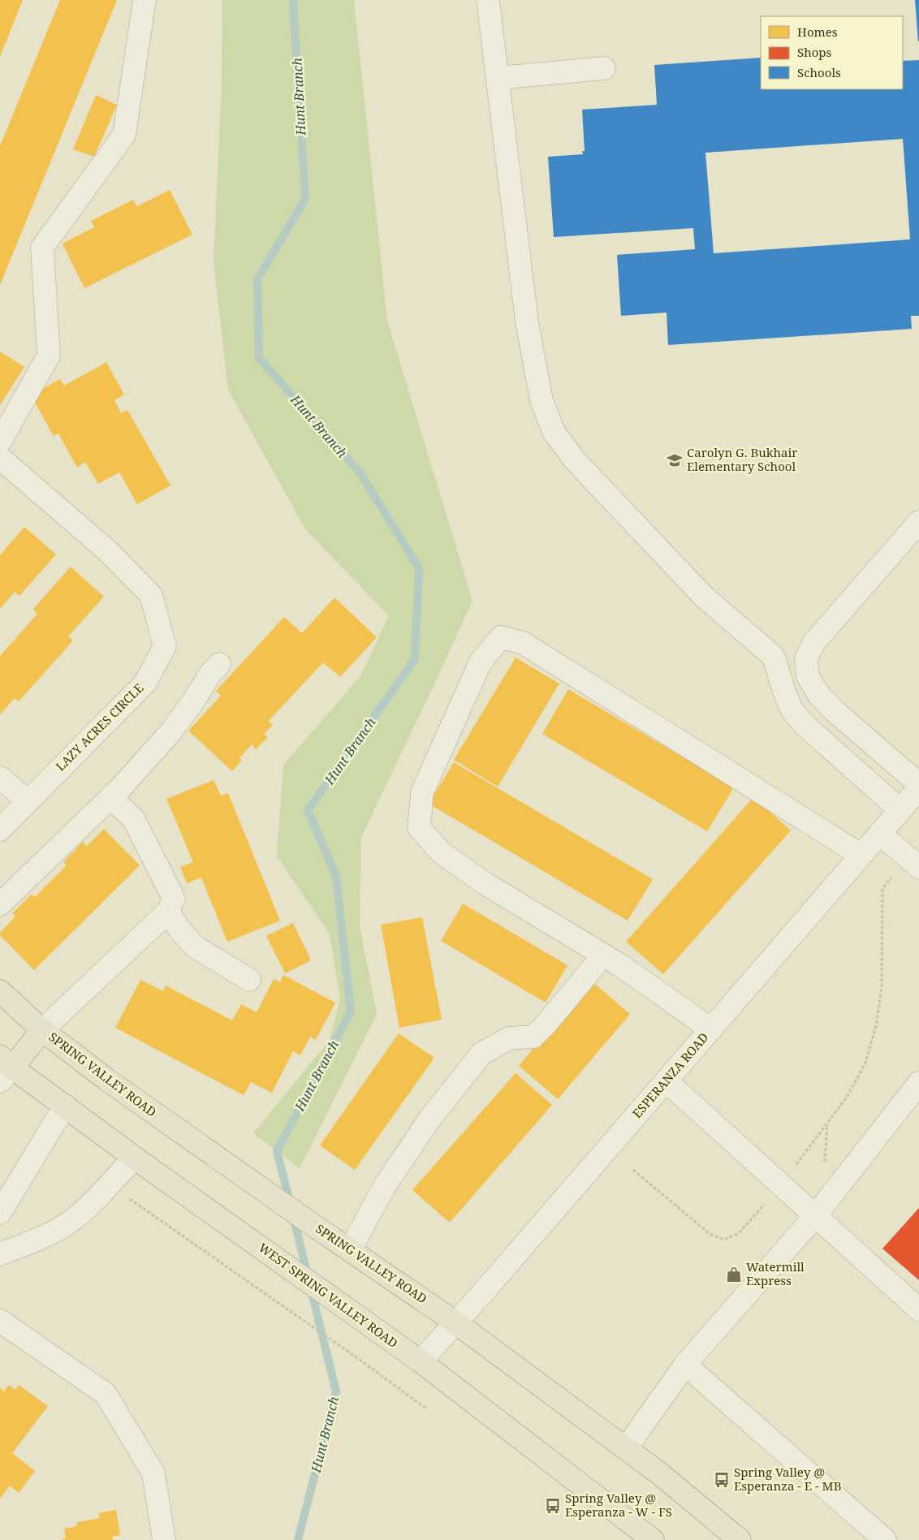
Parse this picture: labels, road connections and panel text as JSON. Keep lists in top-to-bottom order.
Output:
{
  "streets": {
    "main road": ["SPRING VALLEY ROAD", "WEST SPRING VALLEY ROAD"],
    "street": ["LAZY ACRES CIRCLE", "ESPERANZA ROAD"]
  },
  "crossings": [
    ["SPRING VALLEY ROAD", "ESPERANZA ROAD"],
    ["ESPERANZA ROAD", "WEST SPRING VALLEY ROAD"]
  ],
  "water": ["Hunt Branch"],
  "places": {
    "school or university": ["Carolyn G. Bukhair Elementary School"],
    "shop": ["Watermill Express"],
    "bus stop": ["Spring Valley @ Esperanza - E - MB", "Spring Valley @ Esperanza - W - FS"]
  },
  "legend": ["Homes", "Shops", "Schools"]
}
